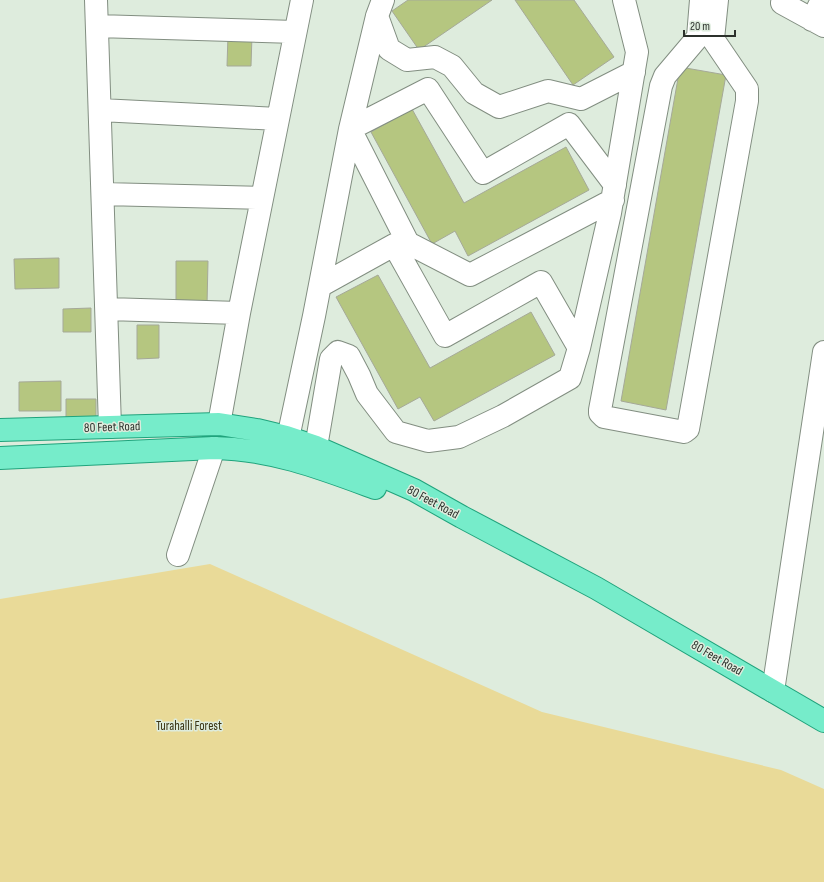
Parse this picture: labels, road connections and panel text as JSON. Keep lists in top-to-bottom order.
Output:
{
  "streets": {
    "main road": ["80 Feet Road"]
  },
  "parks": ["Turahalli Forest"],
  "scale_bar": "20 m"
}
